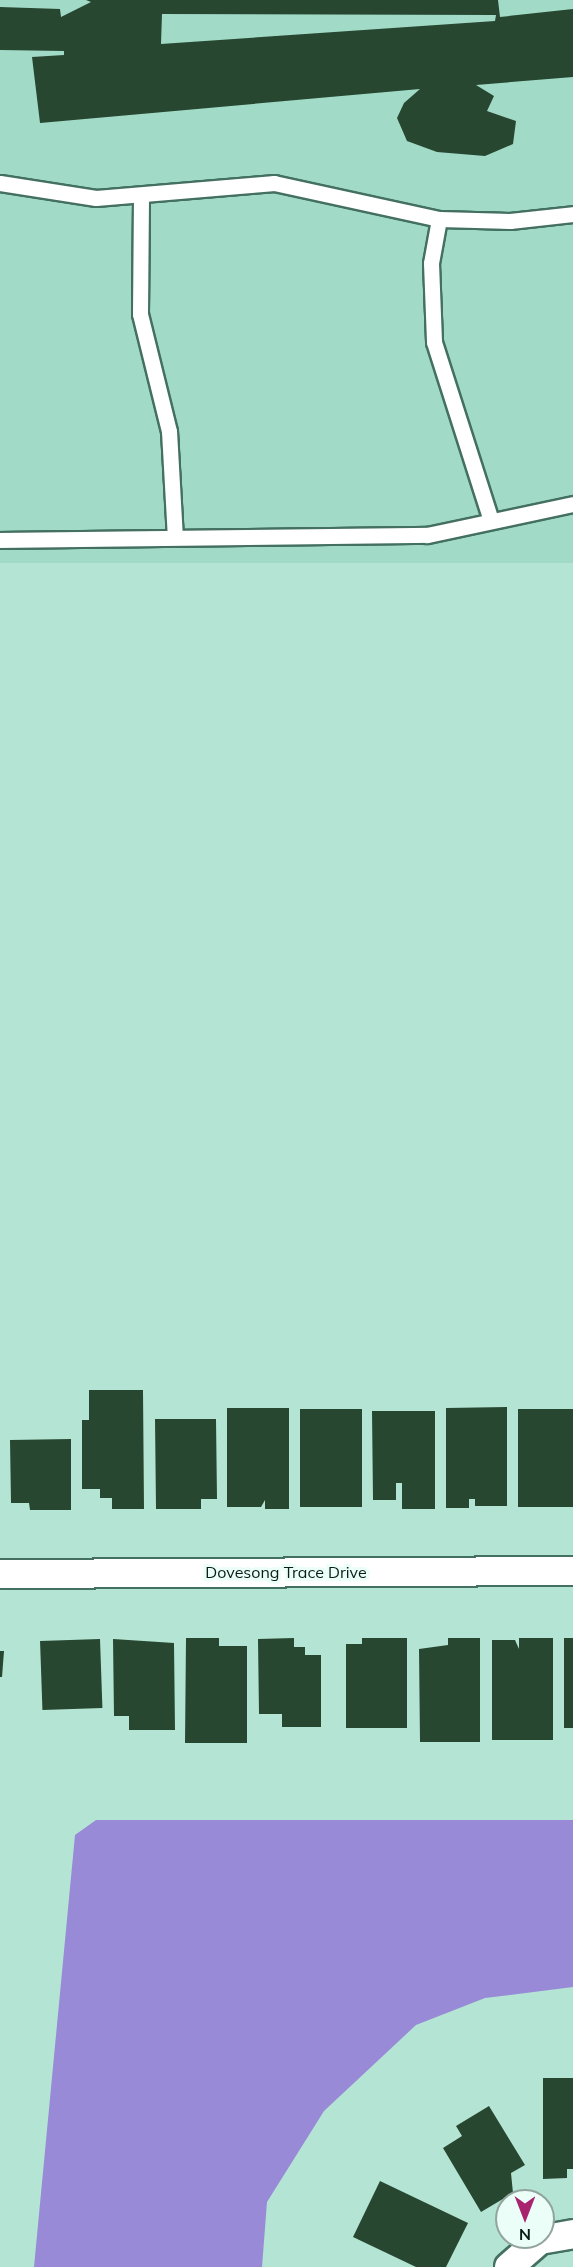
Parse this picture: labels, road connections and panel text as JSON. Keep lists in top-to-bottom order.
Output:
{
  "streets": {
    "street": ["Dovesong Trace Drive"]
  },
  "north": "bottom"
}
